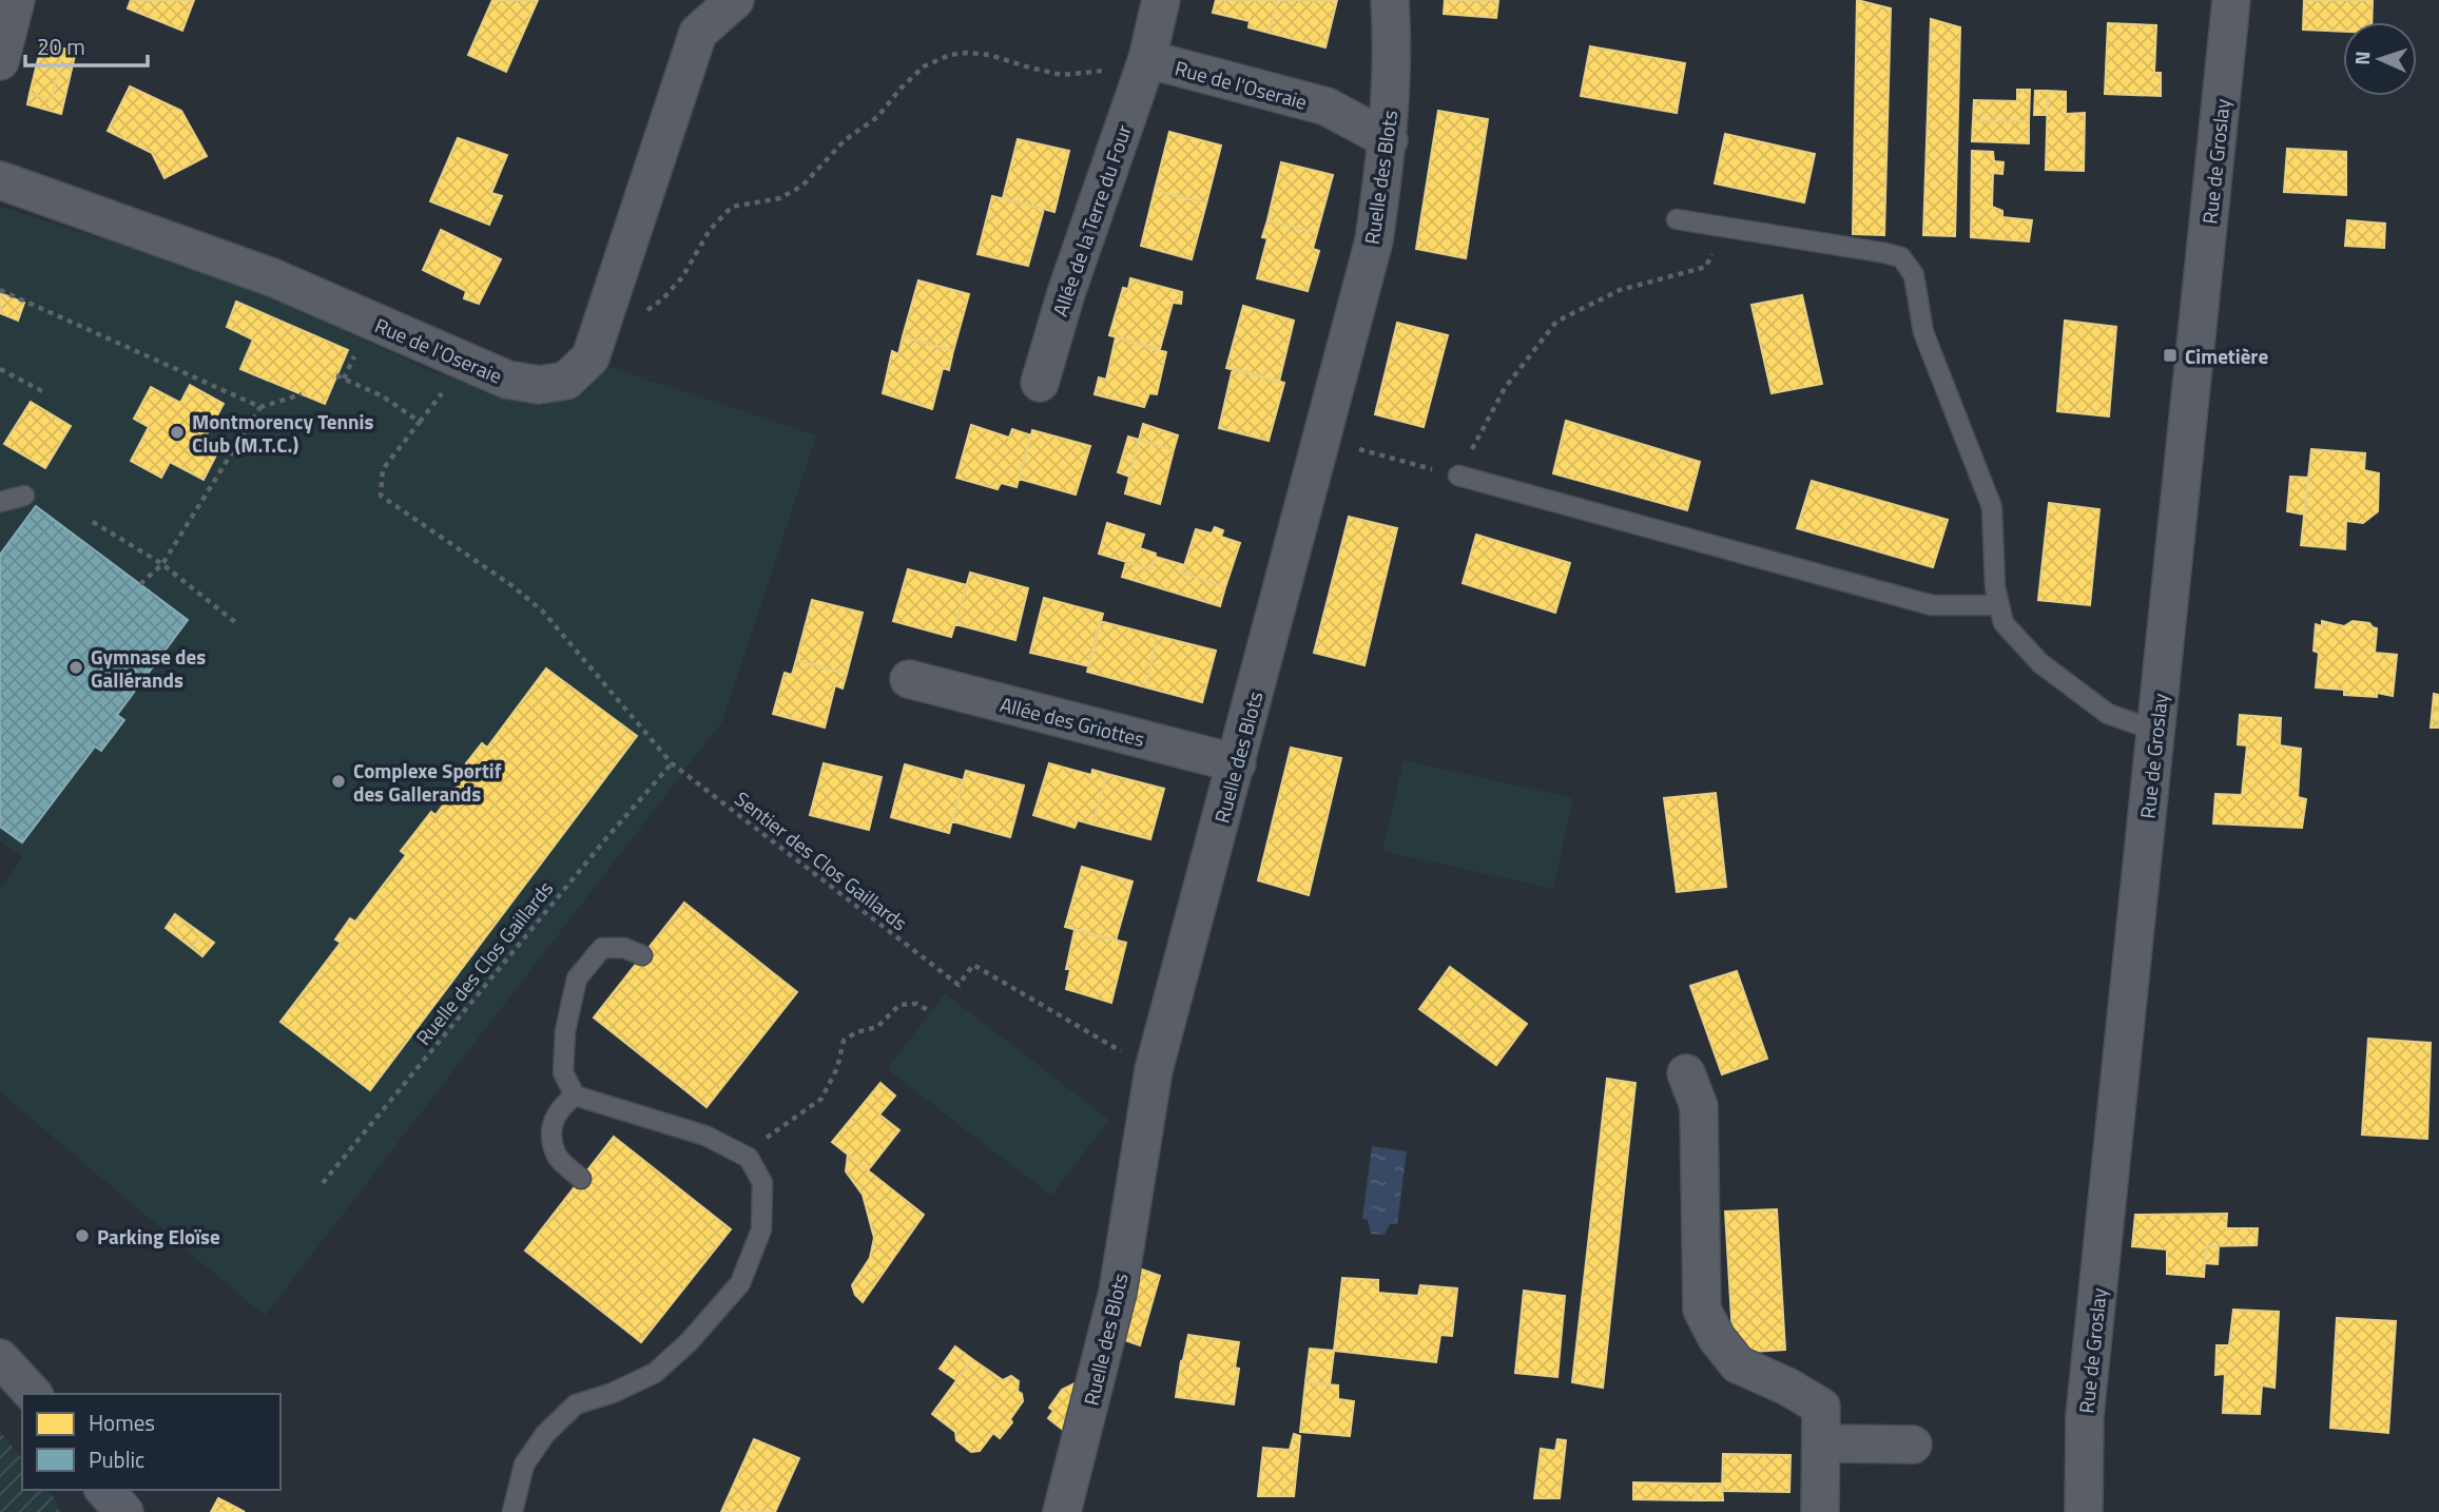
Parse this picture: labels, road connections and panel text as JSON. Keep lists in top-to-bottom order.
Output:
{
  "streets": {
    "street": [
      "Rue de l'Oseraie",
      "Rue de Groslay",
      "Ruelle des Blots",
      "Allée de la Terre du Four",
      "Allée des Griottes"
    ],
    "path": ["Sentier des Clos Gaillards", "Ruelle des Clos Gaillards"]
  },
  "crossings": [
    ["Rue de l'Oseraie", "Ruelle des Blots"],
    ["Rue de l'Oseraie", "Allée de la Terre du Four"],
    ["Ruelle des Blots", "Allée des Griottes"],
    ["Ruelle des Blots", "Sentier des Clos Gaillards"],
    ["Sentier des Clos Gaillards", "Ruelle des Clos Gaillards"]
  ],
  "places": {
    "transit": ["Cimetière"],
    "other": [
      "Montmorency Tennis Club (M.T.C.)",
      "Gymnase des Gallérands",
      "Complexe Sportif des Gallerands",
      "Parking Eloïse"
    ]
  },
  "legend": ["Homes", "Public"],
  "scale_bar": "20 m",
  "north": "left"
}
